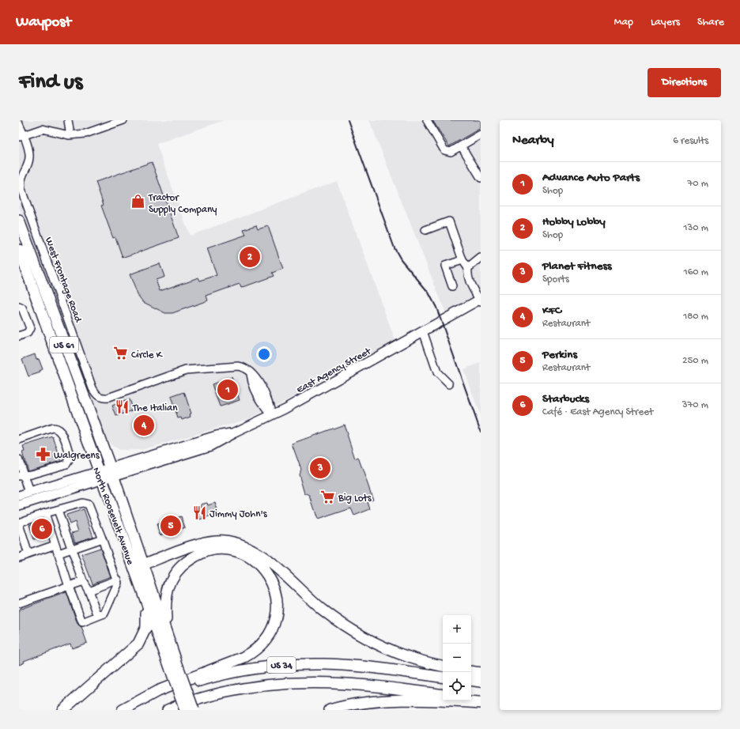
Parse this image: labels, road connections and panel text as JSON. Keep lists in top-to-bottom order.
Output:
{
  "streets": {
    "highway": ["US 61", "North Roosevelt Avenue", "US 34"],
    "main road": ["East Agency Street"],
    "street": ["West Frontage Road"]
  },
  "crossings": [
    ["West Frontage Road", "East Agency Street"],
    ["US 61", "East Agency Street"],
    ["US 61", "North Roosevelt Avenue"],
    ["East Agency Street", "North Roosevelt Avenue"]
  ],
  "places": {
    "shop": ["Tractor Supply Company"],
    "supermarket": ["Circle K", "Big Lots"],
    "restaurant": ["The Italian", "Jimmy John's"],
    "pharmacy": ["Walgreens"]
  },
  "page": {
    "header": "Waypost",
    "nav": ["Map", "Layers", "Share"],
    "buttons": "Directions",
    "title": "Find us",
    "heading": ["Nearby", "6 results"],
    "list": [
      {
        "mark": "1",
        "name": "Advance Auto Parts",
        "note": "Shop",
        "value": "70 m"
      },
      {
        "mark": "2",
        "name": "Hobby Lobby",
        "note": "Shop",
        "value": "130 m"
      },
      {
        "mark": "3",
        "name": "Planet Fitness",
        "note": "Sports",
        "value": "160 m"
      },
      {
        "mark": "4",
        "name": "KFC",
        "note": "Restaurant",
        "value": "180 m"
      },
      {
        "mark": "5",
        "name": "Perkins",
        "note": "Restaurant",
        "value": "250 m"
      },
      {
        "mark": "6",
        "name": "Starbucks",
        "note": "Café · East Agency Street",
        "value": "370 m"
      }
    ],
    "pins": [
      "2",
      "1",
      "4",
      "3",
      "5",
      "6"
    ],
    "map_buttons": ["+", "−"]
  }
}
